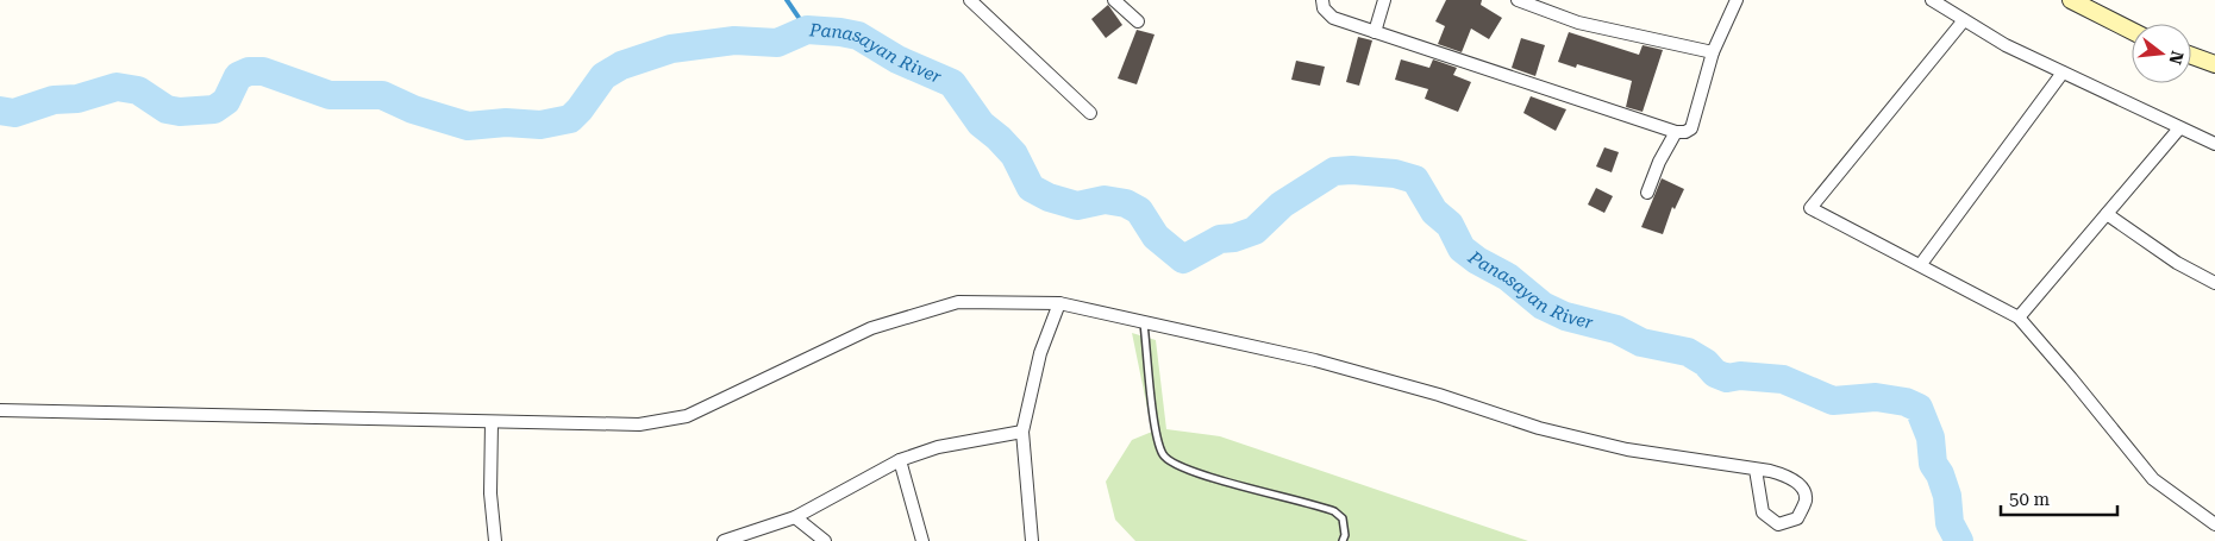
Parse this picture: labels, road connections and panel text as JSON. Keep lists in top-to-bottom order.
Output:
{
  "water": ["Panasayan River"],
  "scale_bar": "50 m",
  "north": "right"
}
